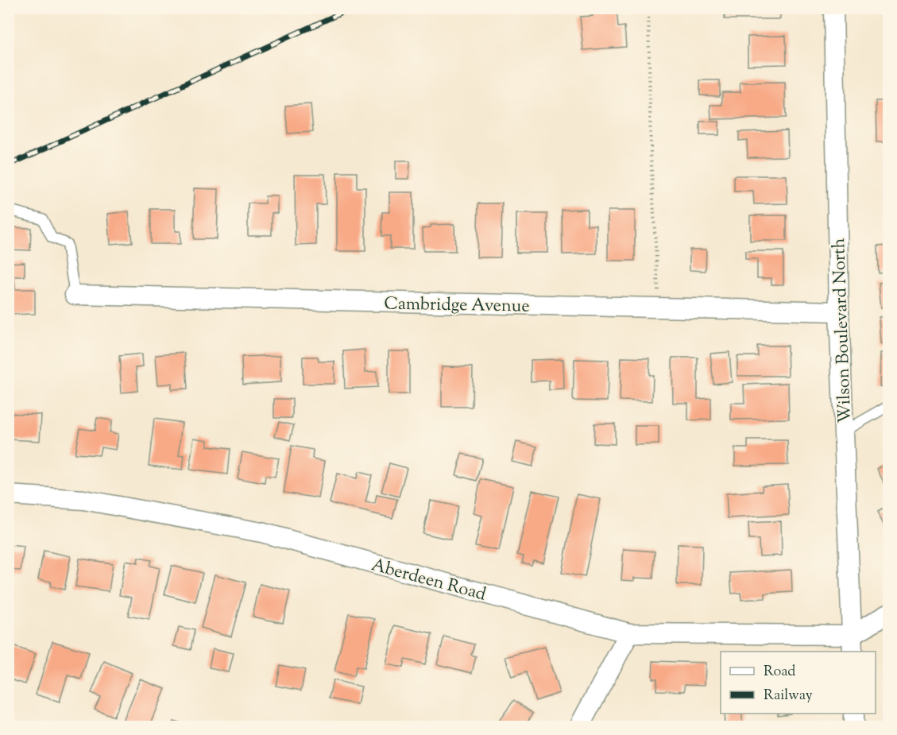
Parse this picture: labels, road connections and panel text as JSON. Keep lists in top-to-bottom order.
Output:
{
  "streets": {
    "street": ["Cambridge Avenue", "Wilson Boulevard North", "Aberdeen Road"]
  },
  "crossings": [
    ["Cambridge Avenue", "Wilson Boulevard North"],
    ["Wilson Boulevard North", "Aberdeen Road"]
  ],
  "legend": ["Road", "Railway"]
}
